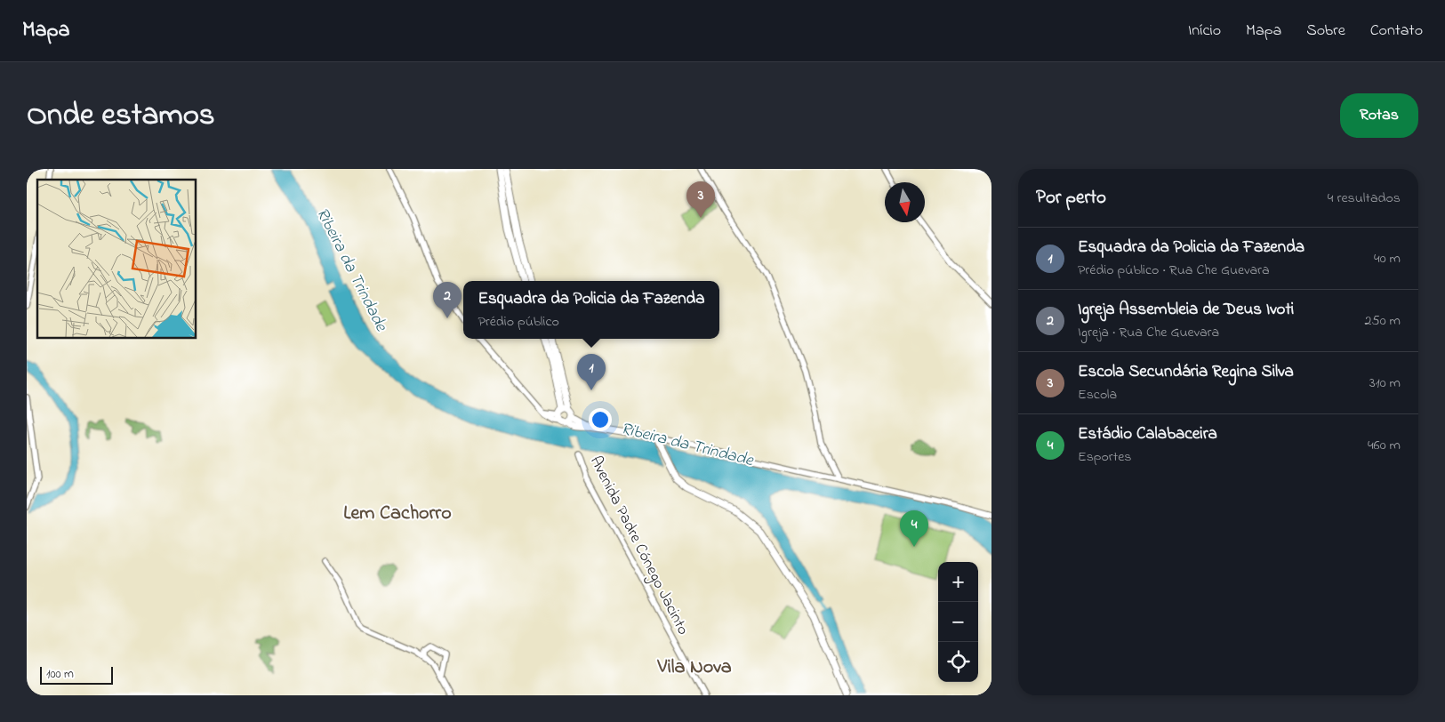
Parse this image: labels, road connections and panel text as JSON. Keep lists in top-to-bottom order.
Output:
{
  "streets": {
    "street": ["Avenida Padre Cónego Jacinto"]
  },
  "districts": ["Lem Cachorro", "Vila Nova"],
  "water": ["Ribeira da Trindade"],
  "scale_bar": "100 m",
  "north": "bottom",
  "page": {
    "header": "Mapa",
    "nav": [
      "Início",
      "Mapa",
      "Sobre",
      "Contato"
    ],
    "title": "Onde estamos",
    "buttons": "Rotas",
    "heading": ["Por perto", "4 resultados"],
    "pins": [
      "3",
      "2",
      "1",
      "4"
    ],
    "list": [
      {
        "mark": "1",
        "name": "Esquadra da Policia da Fazenda",
        "note": "Prédio público · Rua Che Guevara",
        "value": "40 m"
      },
      {
        "mark": "2",
        "name": "Igreja Assembleia de Deus Ivoti",
        "note": "Igreja · Rua Che Guevara",
        "value": "250 m"
      },
      {
        "mark": "3",
        "name": "Escola Secundária Regina Silva",
        "note": "Escola",
        "value": "310 m"
      },
      {
        "mark": "4",
        "name": "Estádio Calabaceira",
        "note": "Esportes",
        "value": "460 m"
      }
    ],
    "popup": ["Esquadra da Policia da Fazenda", "Prédio público"],
    "map_buttons": ["+", "−"],
    "scale": "100 m"
  }
}
